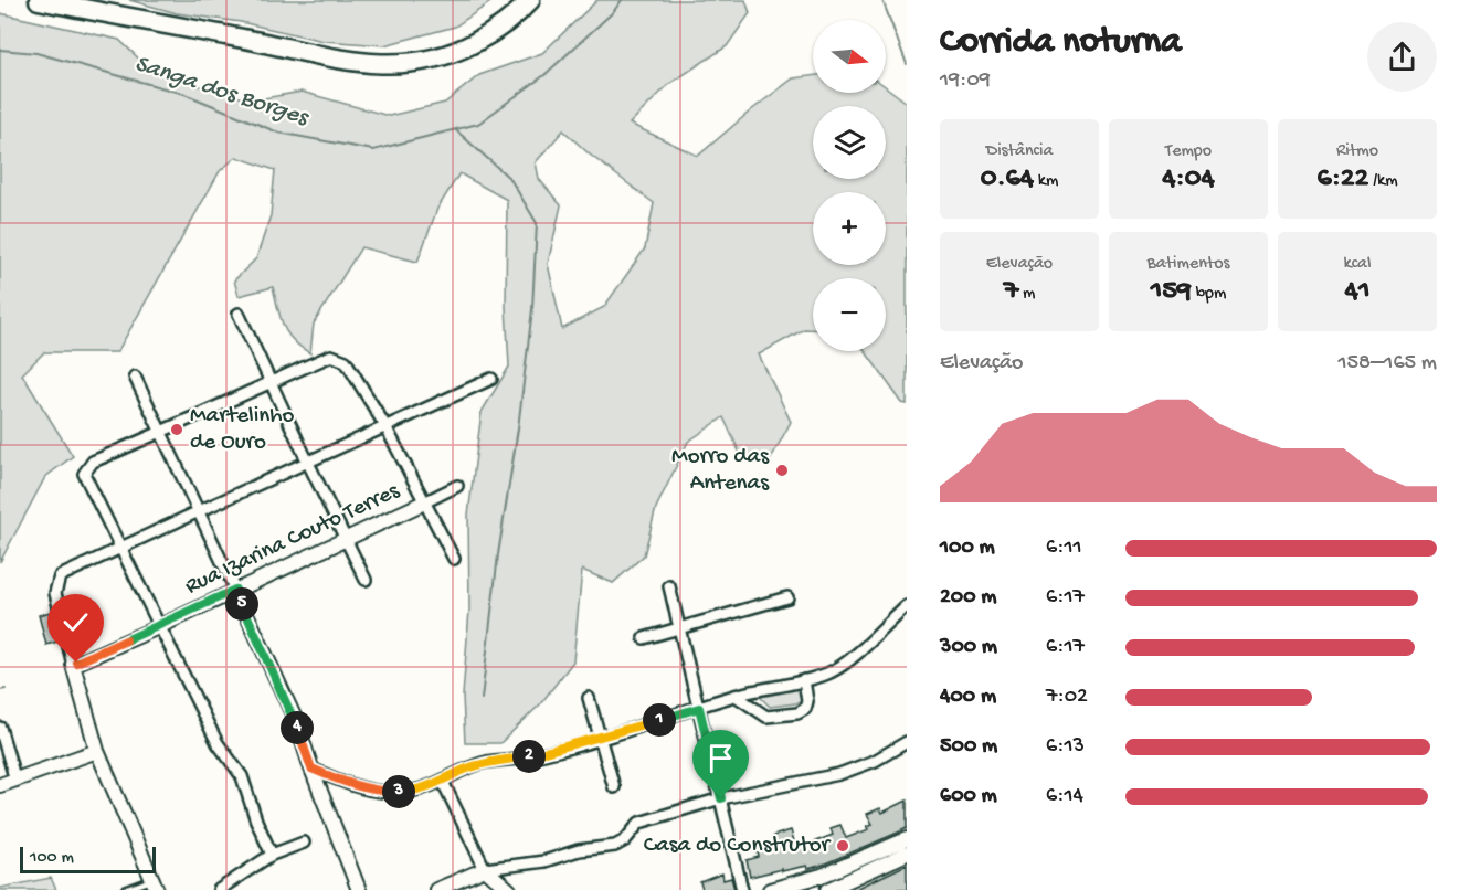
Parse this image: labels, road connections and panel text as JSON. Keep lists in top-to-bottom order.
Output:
{
  "streets": {
    "street": ["Rua Izarina Couto Terres"]
  },
  "water": ["Sanga dos Borges"],
  "places": ["Martelinho de Ouro", "Morro das Antenas", "Casa do Construtor"],
  "scale_bar": "100 m",
  "north": "right",
  "page": {
    "heading": ["Corrida noturna", "19:09"],
    "map_buttons": ["+", "−"],
    "stats": [
      ["Distância", "0.64 km"],
      ["Tempo", "4:04"],
      ["Ritmo", "6:22 /km"],
      ["Elevação", "7 m"],
      ["Batimentos", "159 bpm"],
      ["kcal", "41"]
    ],
    "chart": ["Elevação", "158–165 m"],
    "list": [
      {
        "name": "100 m",
        "note": "6:11"
      },
      {
        "name": "200 m",
        "note": "6:17"
      },
      {
        "name": "300 m",
        "note": "6:17"
      },
      {
        "name": "400 m",
        "note": "7:02"
      },
      {
        "name": "500 m",
        "note": "6:13"
      },
      {
        "name": "600 m",
        "note": "6:14"
      }
    ],
    "pins": [
      "5",
      "1",
      "4",
      "2",
      "3"
    ],
    "scale": "100 m"
  }
}
